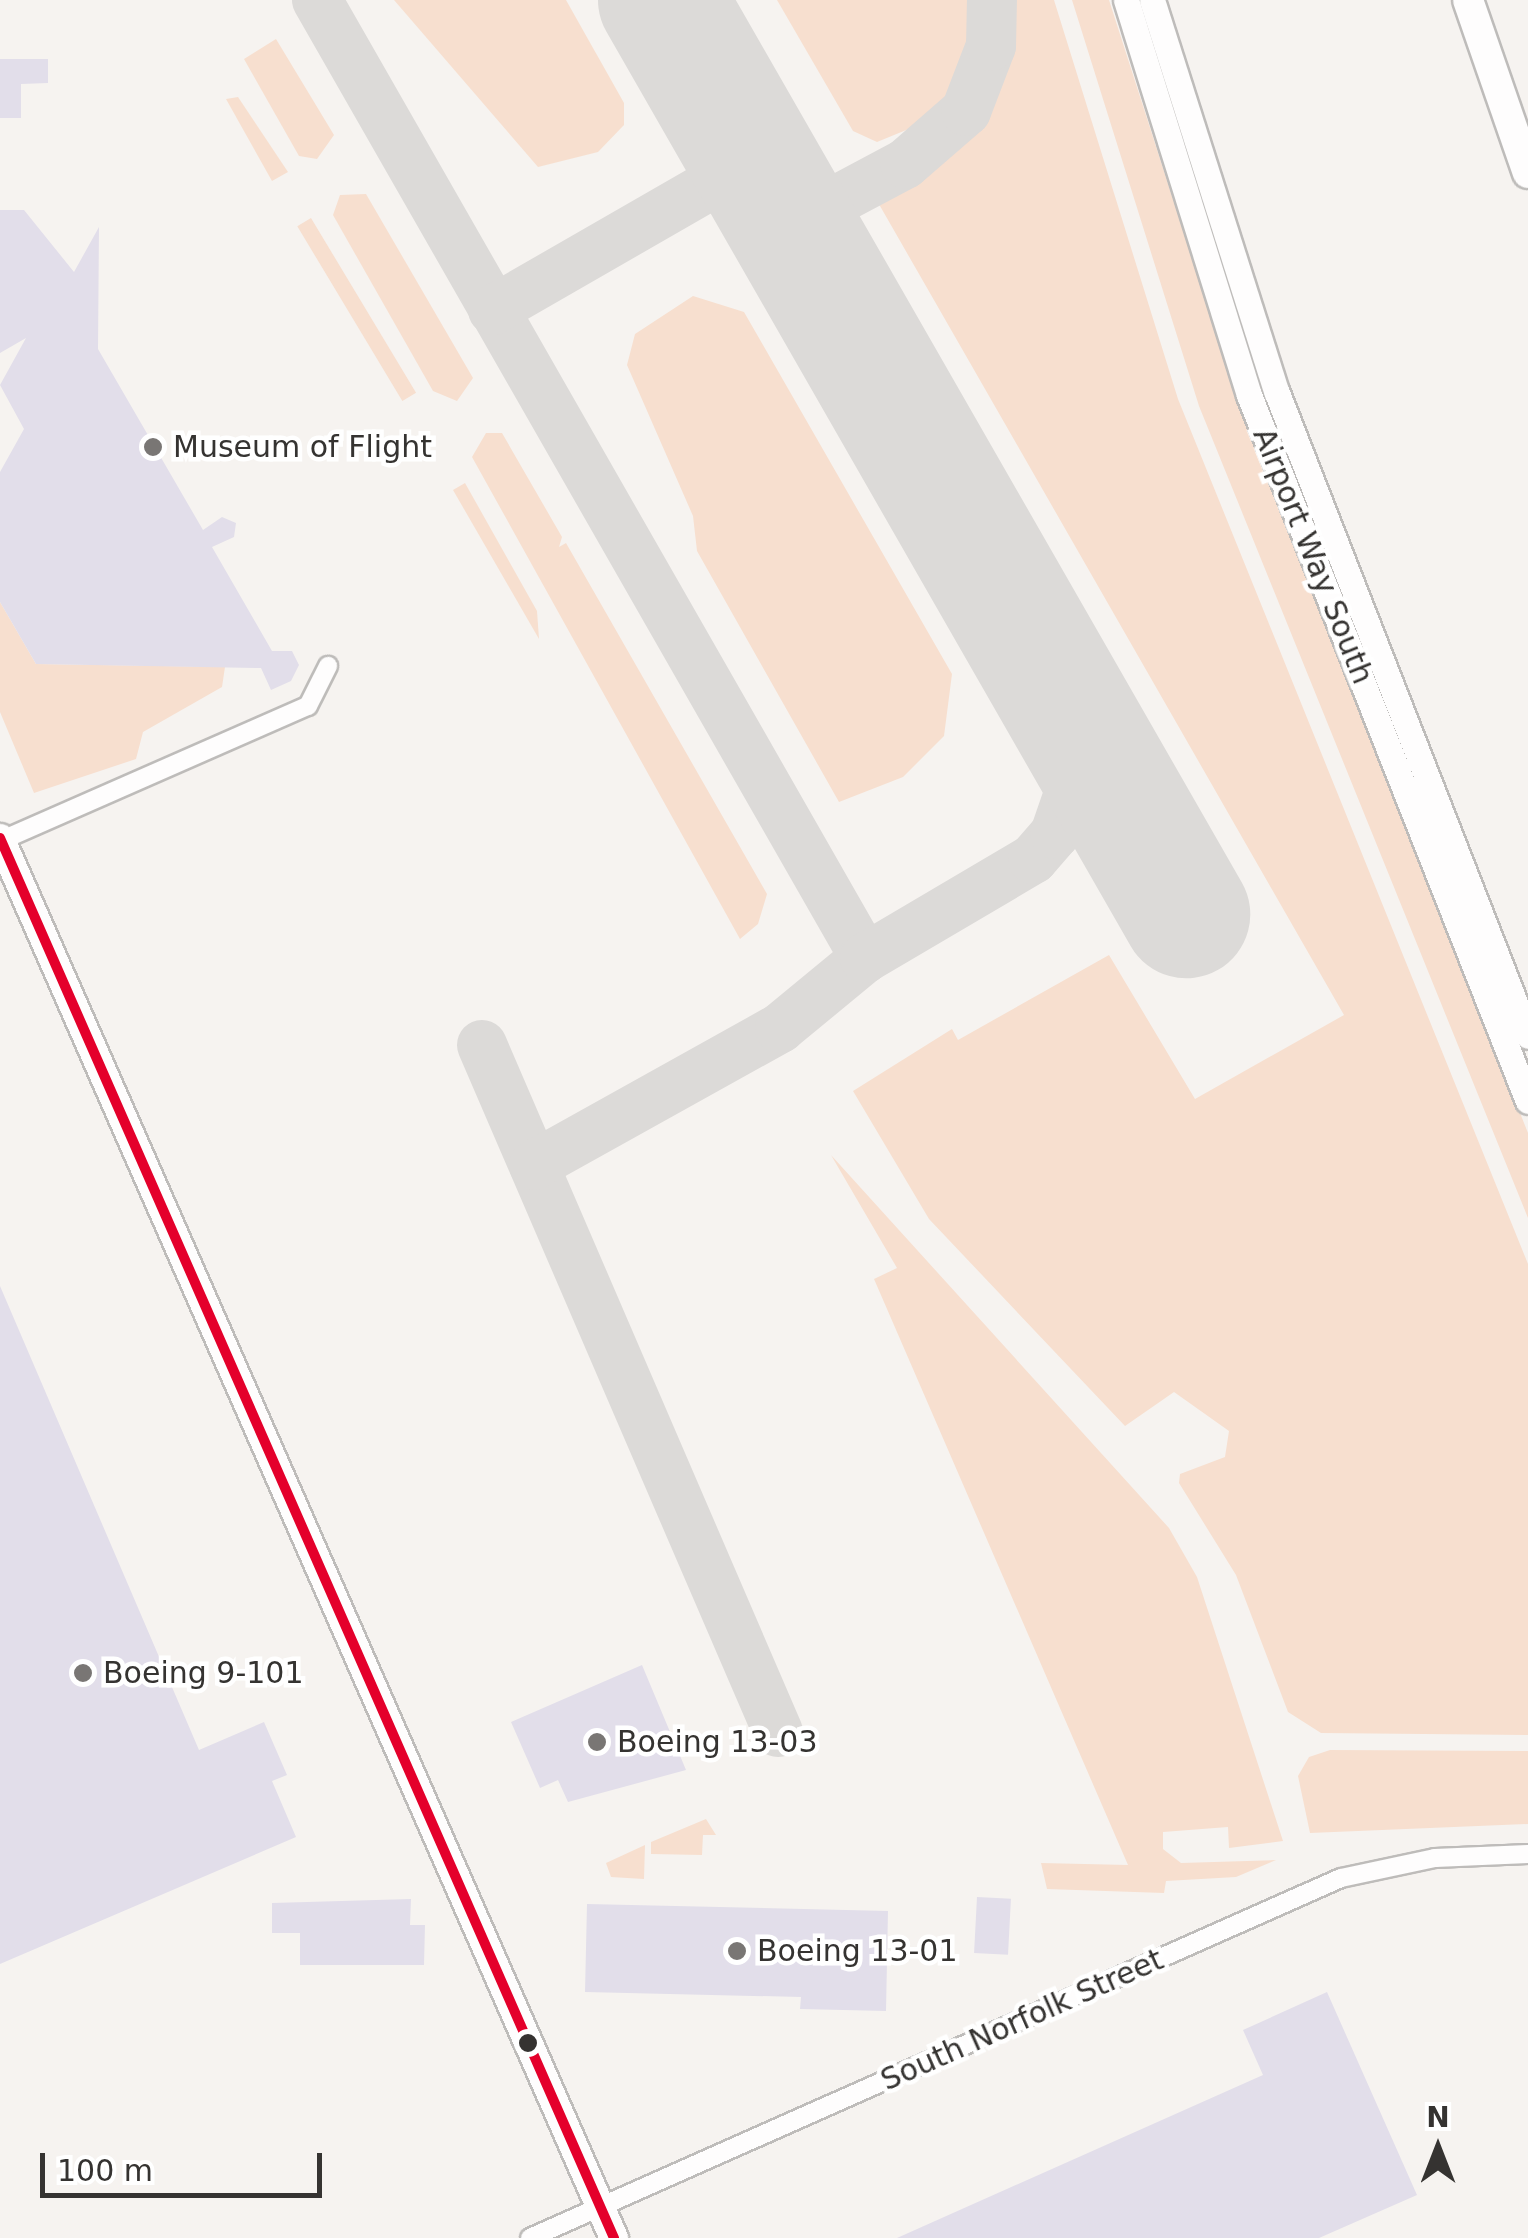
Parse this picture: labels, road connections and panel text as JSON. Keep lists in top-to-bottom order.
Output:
{
  "streets": {
    "main road": ["Airport Way South"],
    "street": ["South Norfolk Street"]
  },
  "places": [
    "Museum of Flight",
    "Boeing 9-101",
    "Boeing 13-03",
    "Boeing 13-01"
  ],
  "scale_bar": "100 m",
  "north": "top"
}
